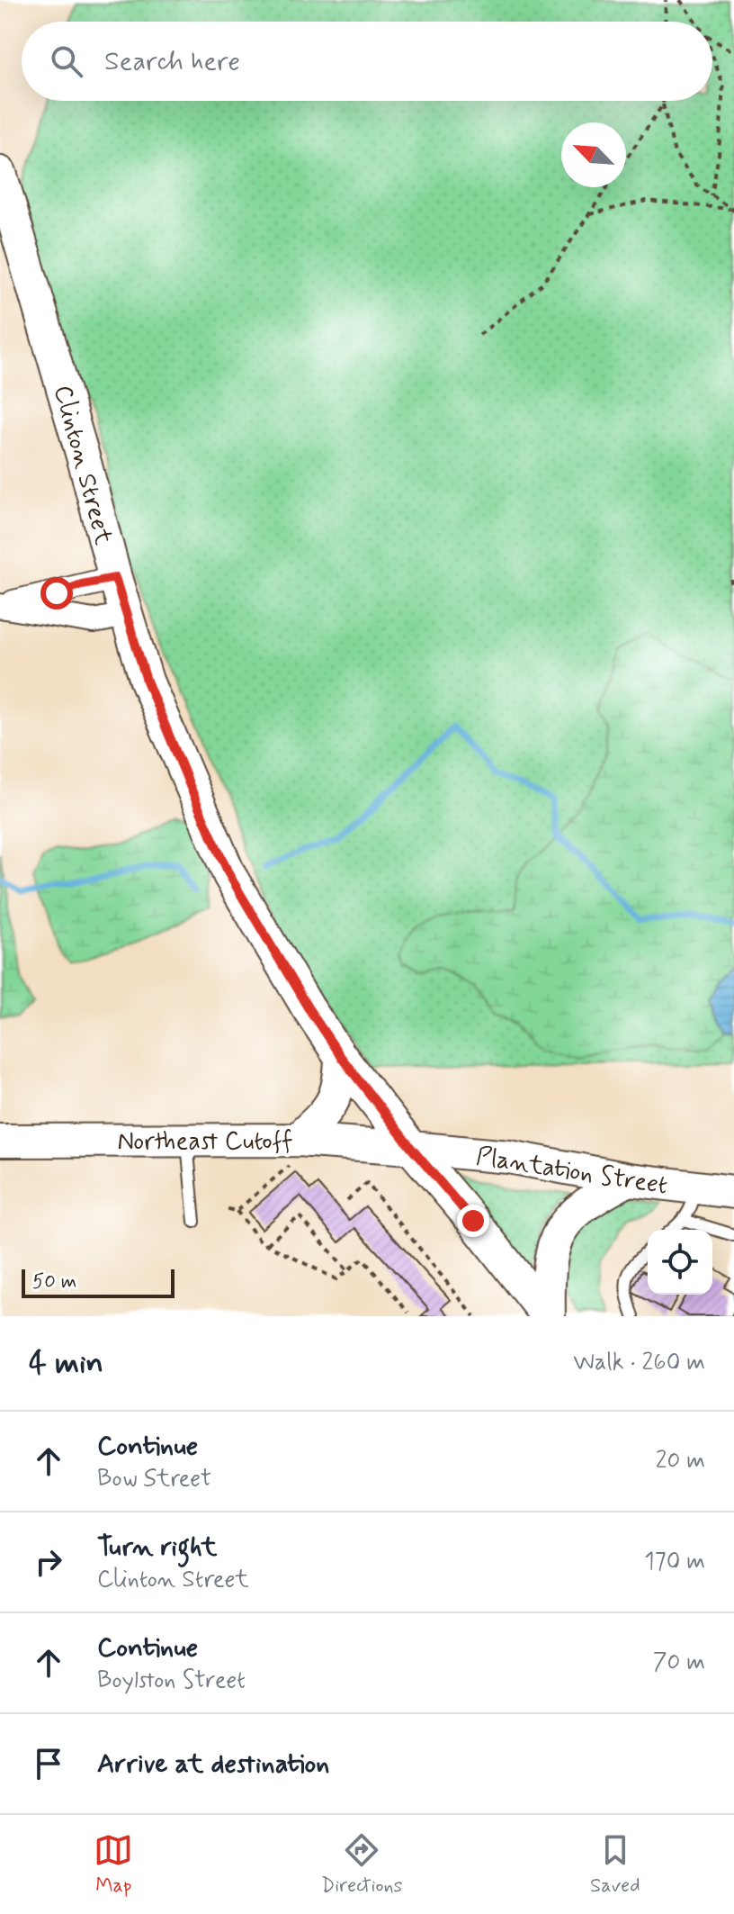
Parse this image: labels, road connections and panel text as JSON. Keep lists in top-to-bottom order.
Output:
{
  "streets": {
    "main road": ["Clinton Street", "Northeast Cutoff", "Plantation Street"]
  },
  "crossings": [
    ["Clinton Street", "Northeast Cutoff"],
    ["Clinton Street", "Plantation Street"],
    ["Northeast Cutoff", "Plantation Street"]
  ],
  "scale_bar": "50 m",
  "north": "top left",
  "page": {
    "search": "Search here",
    "scale": "50 m",
    "heading": ["4 min", "Walk · 260 m"],
    "list": [
      ["Continue", "Bow Street", "20 m"],
      ["Turn right", "Clinton Street", "170 m"],
      ["Continue", "Boylston Street", "70 m"],
      "Arrive at destination"
    ],
    "nav": ["Map", "Directions", "Saved"]
  }
}
